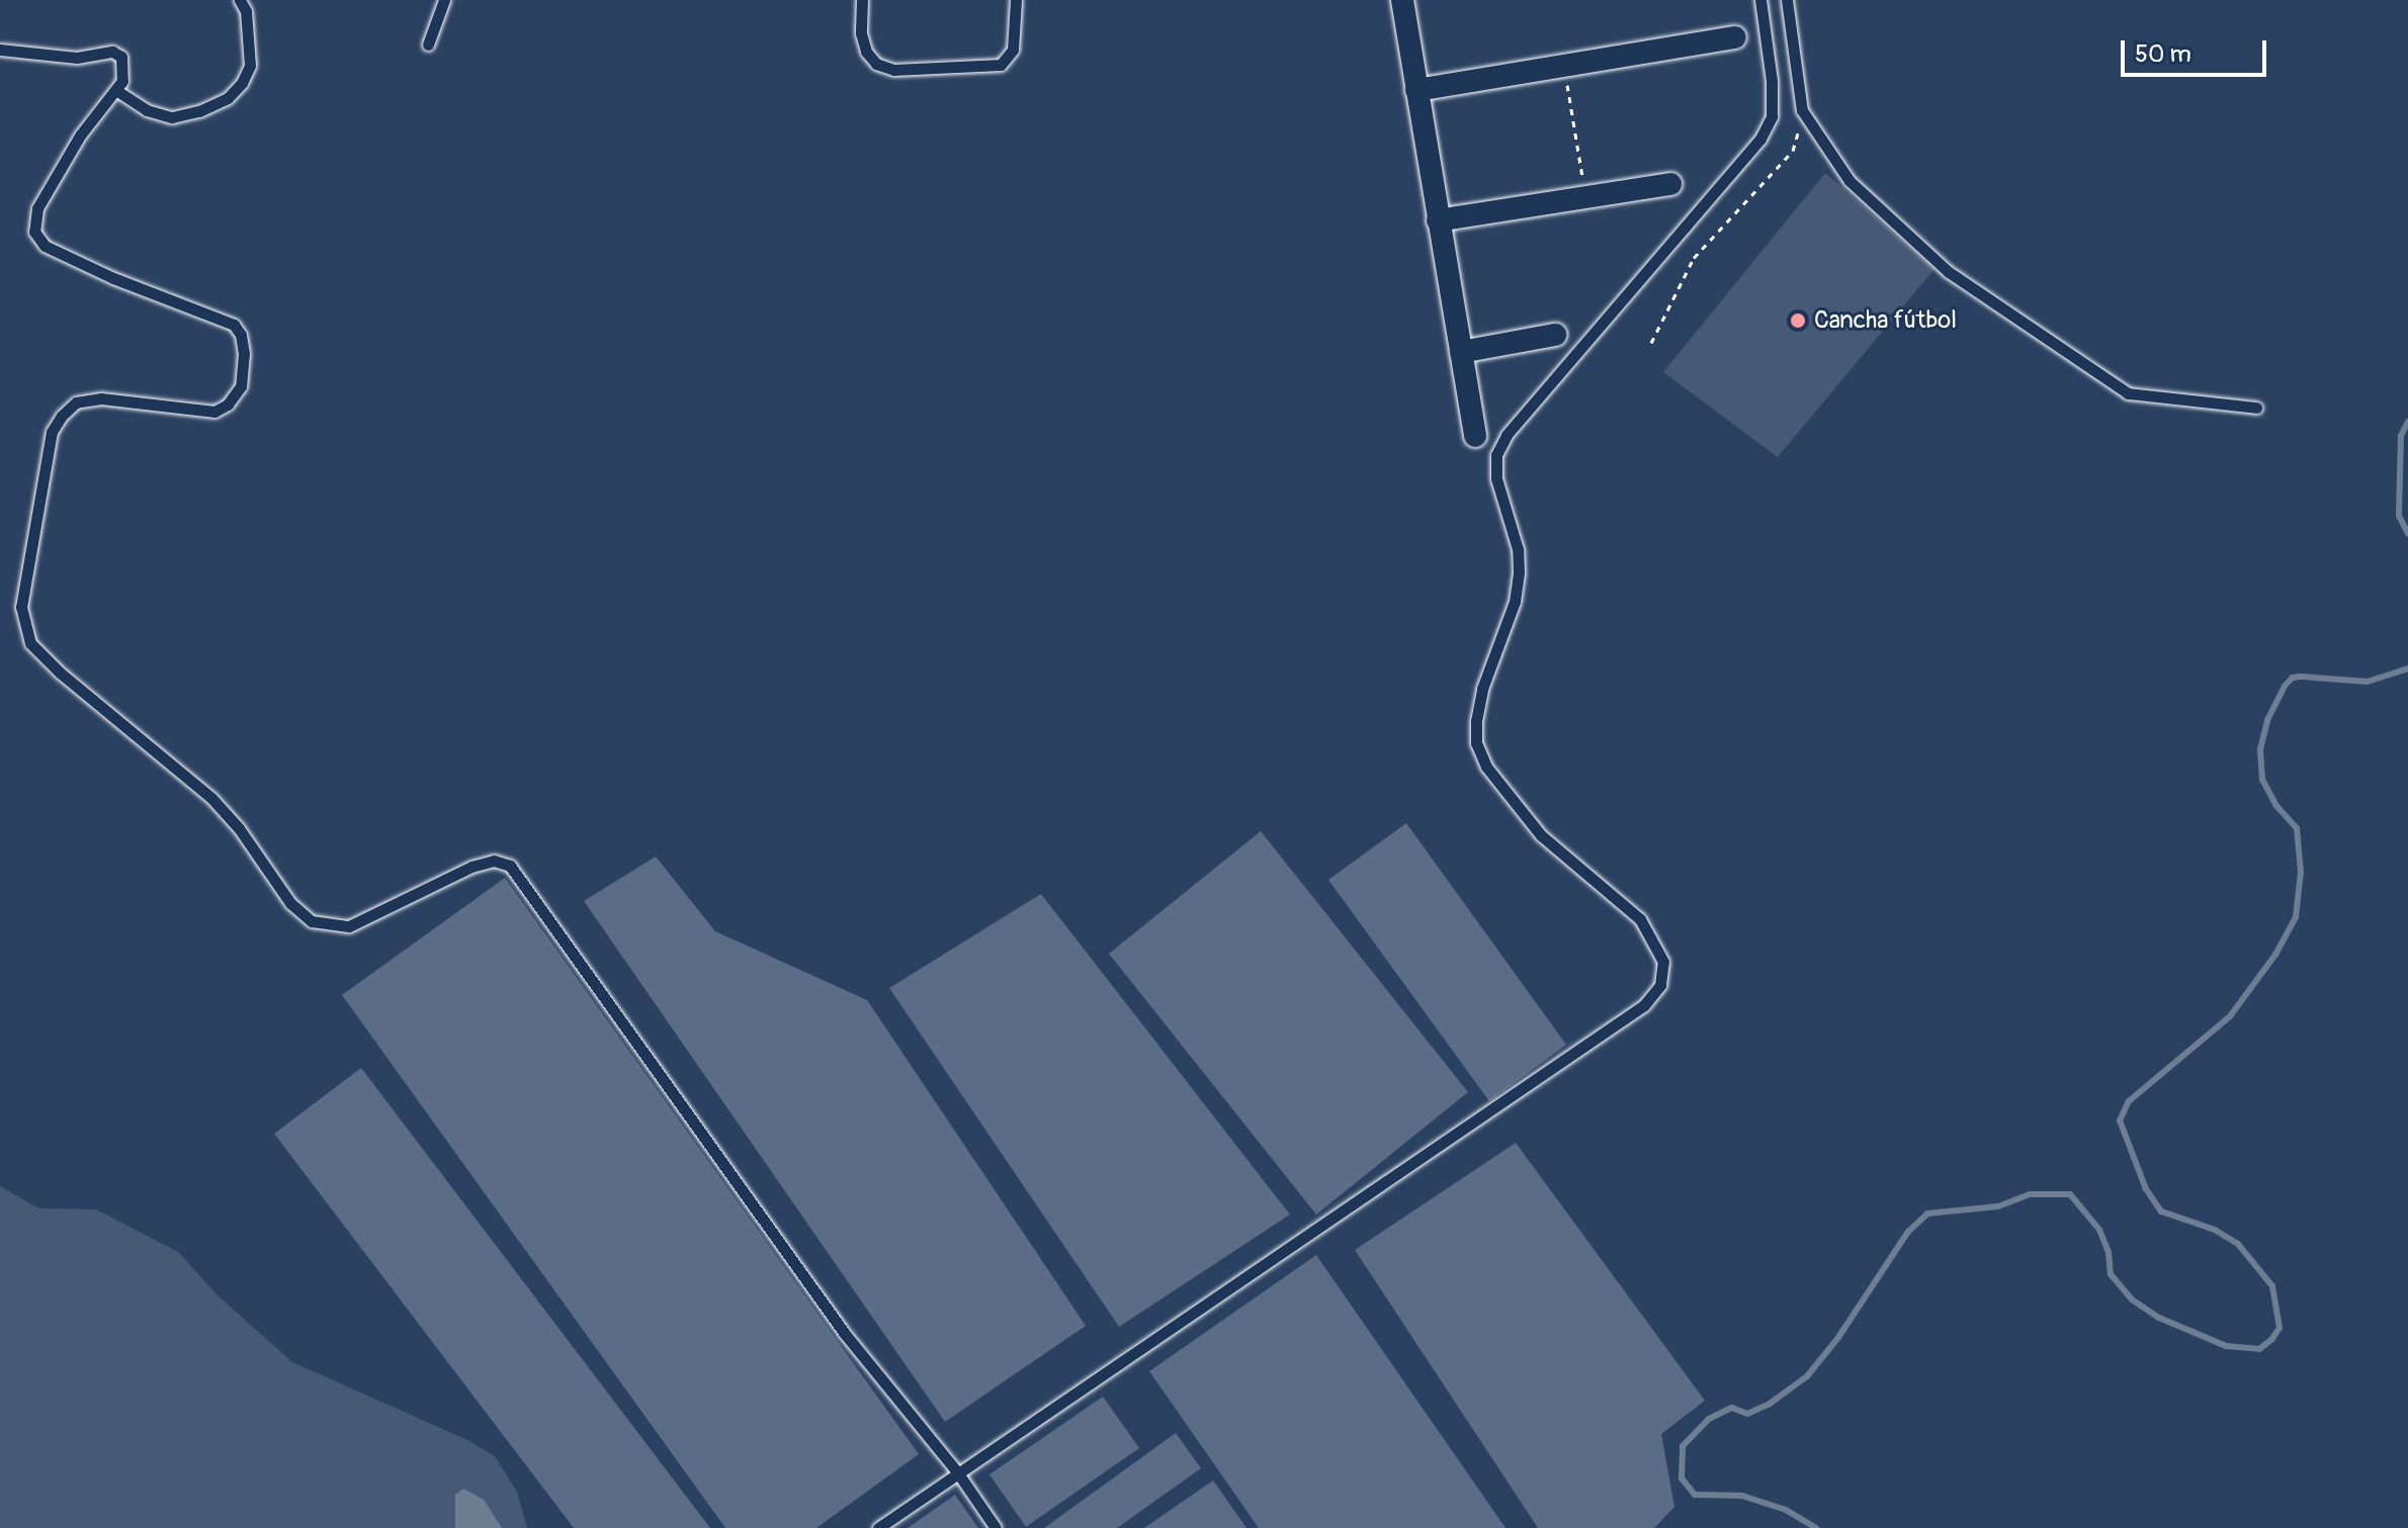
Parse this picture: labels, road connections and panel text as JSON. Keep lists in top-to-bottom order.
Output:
{
  "places": ["Cancha fútbol"],
  "scale_bar": "50 m"
}
